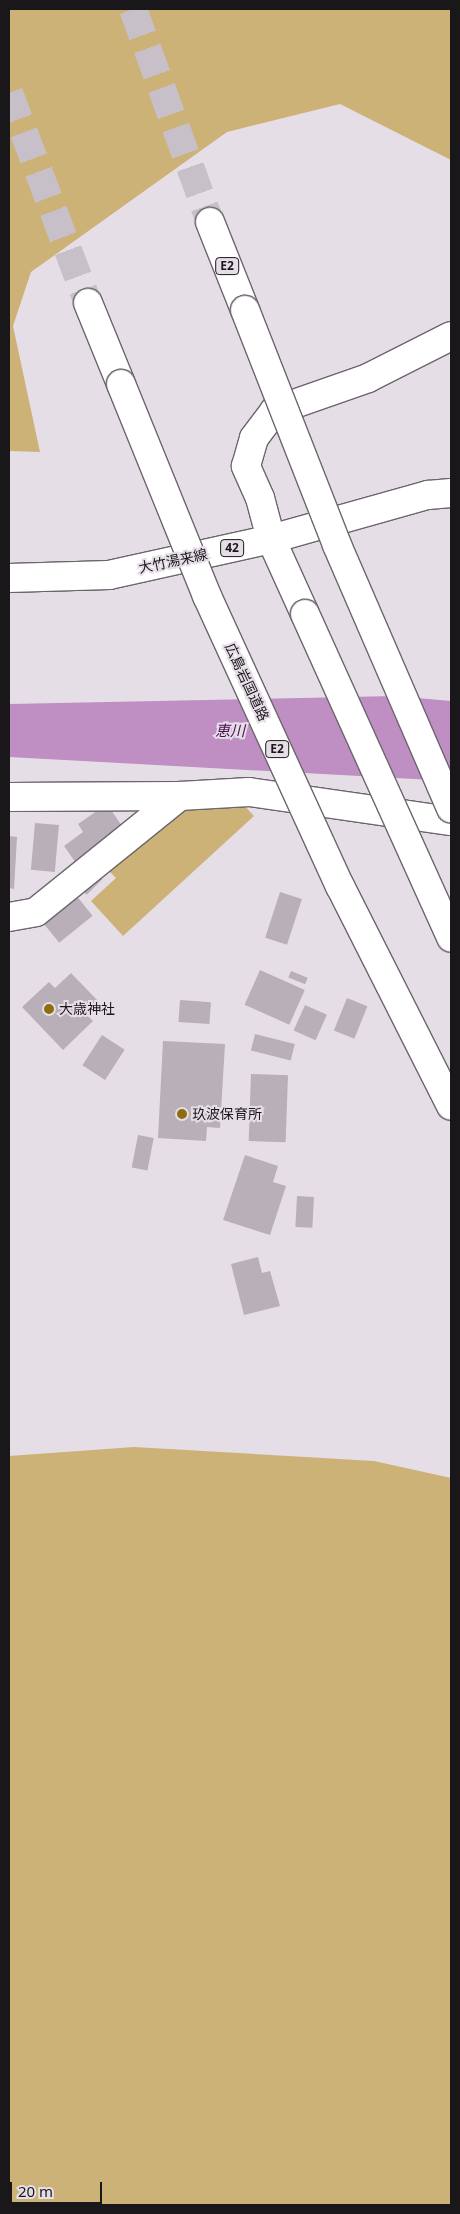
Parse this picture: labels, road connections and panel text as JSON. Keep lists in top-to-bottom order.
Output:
{
  "streets": {
    "main road": [
      "E2",
      "42",
      "大竹湯来線",
      "広島岩国道路"
    ]
  },
  "water": ["恵川"],
  "places": ["大歳神社", "玖波保育所"],
  "scale_bar": "20 m"
}
